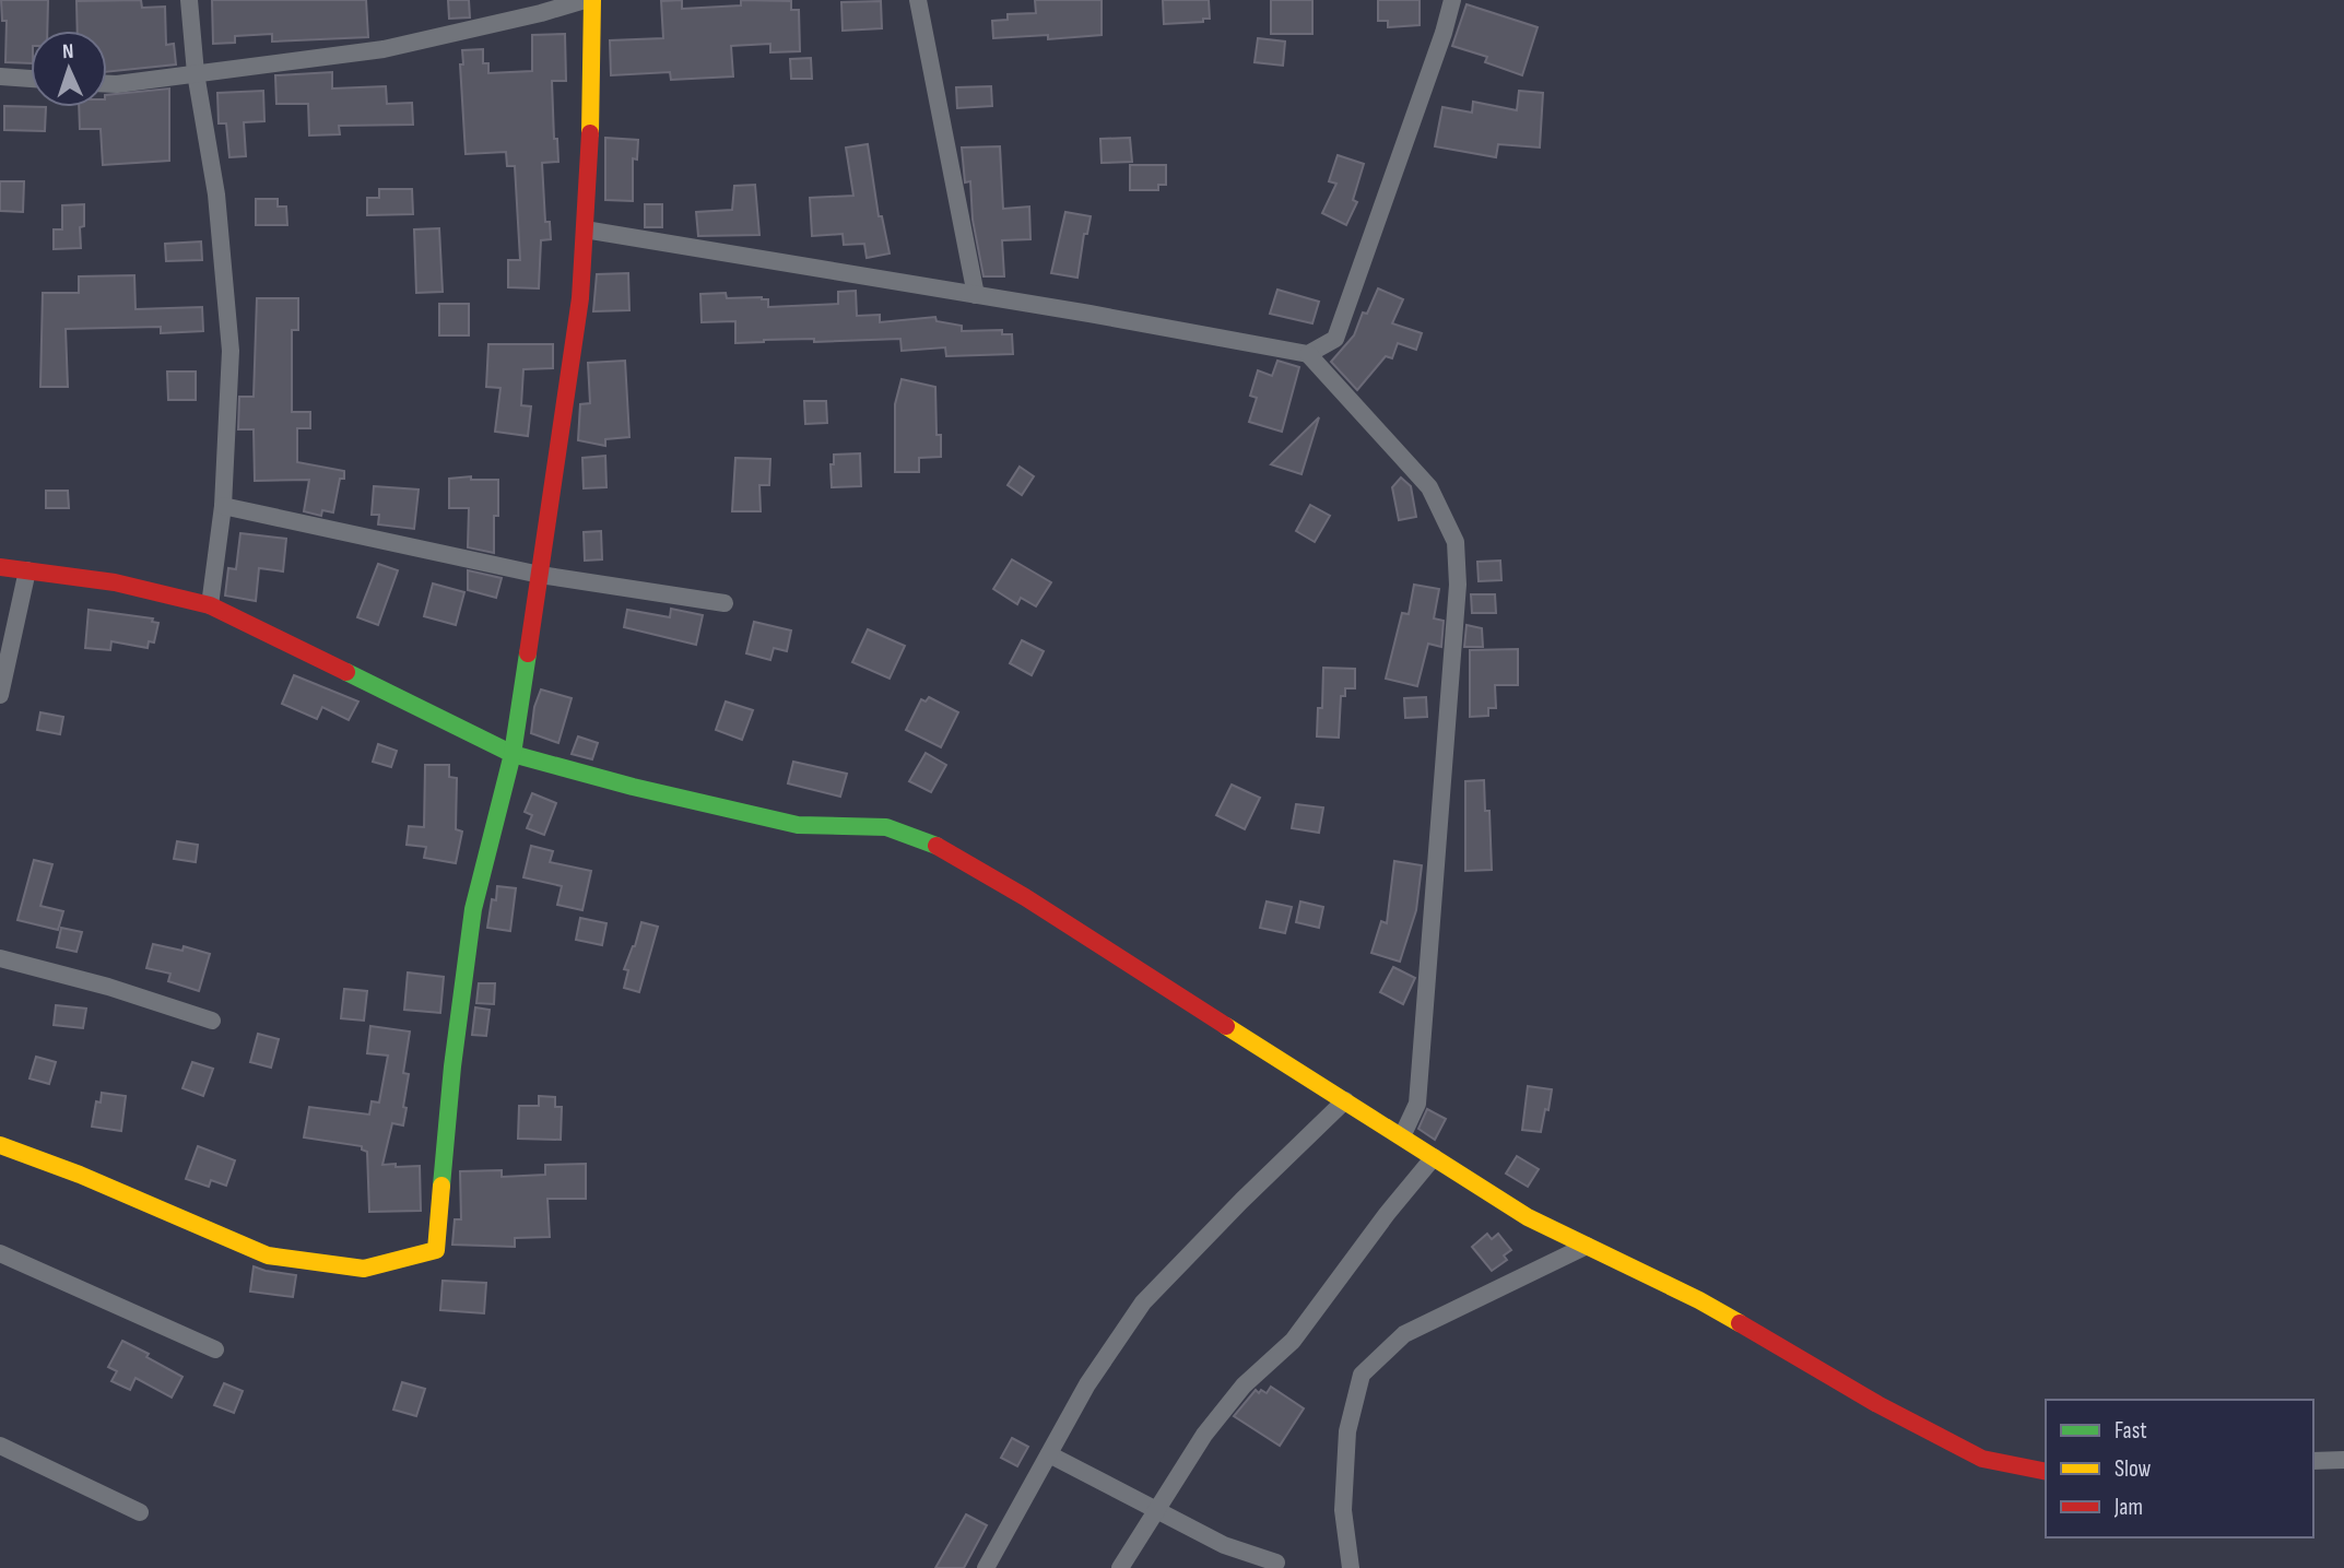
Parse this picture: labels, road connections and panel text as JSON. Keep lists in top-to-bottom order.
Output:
{
  "legend": ["Fast", "Slow", "Jam"],
  "north": "top"
}
